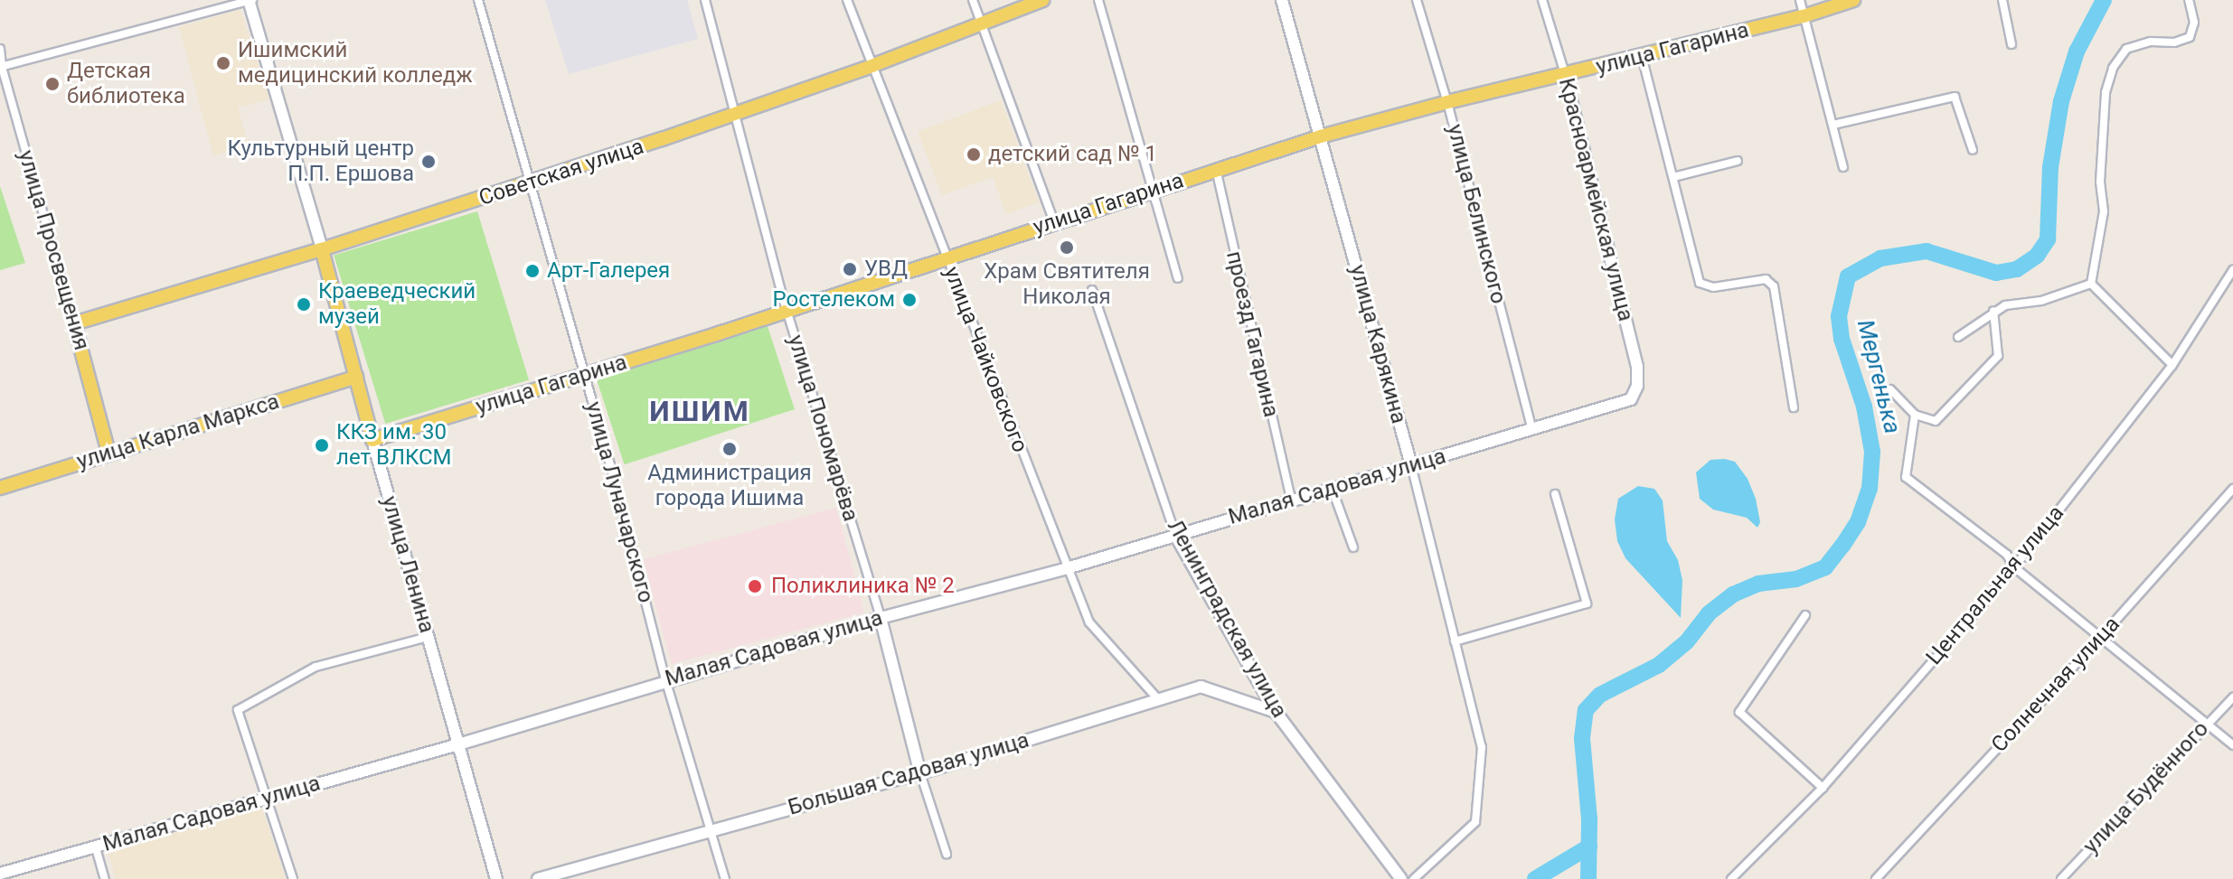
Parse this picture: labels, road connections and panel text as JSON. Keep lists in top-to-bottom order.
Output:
{
  "streets": {
    "main road": [
      "улица Гагарина",
      "Советская улица",
      "улица Просвещения",
      "улица Карла Маркса",
      "улица Ленина"
    ],
    "street": [
      "Красноармейская улица",
      "улица Белинского",
      "проезд Гагарина",
      "улица Карякина",
      "улица Чайковского",
      "улица Пономарёва",
      "Малая Садовая улица",
      "улица Луначарского",
      "Центральная улица",
      "Ленинградская улица",
      "Солнечная улица",
      "Большая Садовая улица",
      "улица Будённого"
    ]
  },
  "crossings": [
    ["улица Гагарина", "Красноармейская улица"],
    ["улица Гагарина", "улица Белинского"],
    ["улица Гагарина", "проезд Гагарина"],
    ["улица Гагарина", "улица Карякина"],
    ["улица Гагарина", "улица Чайковского"],
    ["улица Гагарина", "улица Пономарёва"],
    ["улица Гагарина", "улица Луначарского"],
    ["улица Гагарина", "улица Ленина"],
    ["Советская улица", "улица Просвещения"],
    ["Советская улица", "улица Чайковского"],
    ["Советская улица", "улица Пономарёва"],
    ["Советская улица", "улица Луначарского"],
    ["Советская улица", "улица Ленина"],
    ["Красноармейская улица", "Малая Садовая улица"],
    ["улица Белинского", "Малая Садовая улица"],
    ["улица Просвещения", "улица Карла Маркса"],
    ["проезд Гагарина", "Малая Садовая улица"],
    ["улица Карякина", "Малая Садовая улица"],
    ["улица Чайковского", "Малая Садовая улица"],
    ["улица Чайковского", "Большая Садовая улица"],
    ["улица Пономарёва", "Малая Садовая улица"],
    ["улица Пономарёва", "Большая Садовая улица"],
    ["улица Карла Маркса", "улица Ленина"],
    ["Малая Садовая улица", "улица Луначарского"],
    ["Малая Садовая улица", "улица Ленина"],
    ["Малая Садовая улица", "Ленинградская улица"],
    ["улица Луначарского", "Большая Садовая улица"],
    ["Ленинградская улица", "Большая Садовая улица"]
  ],
  "districts": ["ИШИМ"],
  "water": ["Мергенька"],
  "places": [
    "Ишимский медицинский колледж",
    "Детская библиотека",
    "детский сад № 1",
    "Культурный центр П.П. Ершова",
    "Храм Святителя Николая",
    "УВД",
    "Арт-Галерея",
    "Ростелеком",
    "Краеведческий музей",
    "ККЗ им. 30 лет ВЛКСМ",
    "Администрация города Ишима",
    "Поликлиника № 2"
  ]
}
